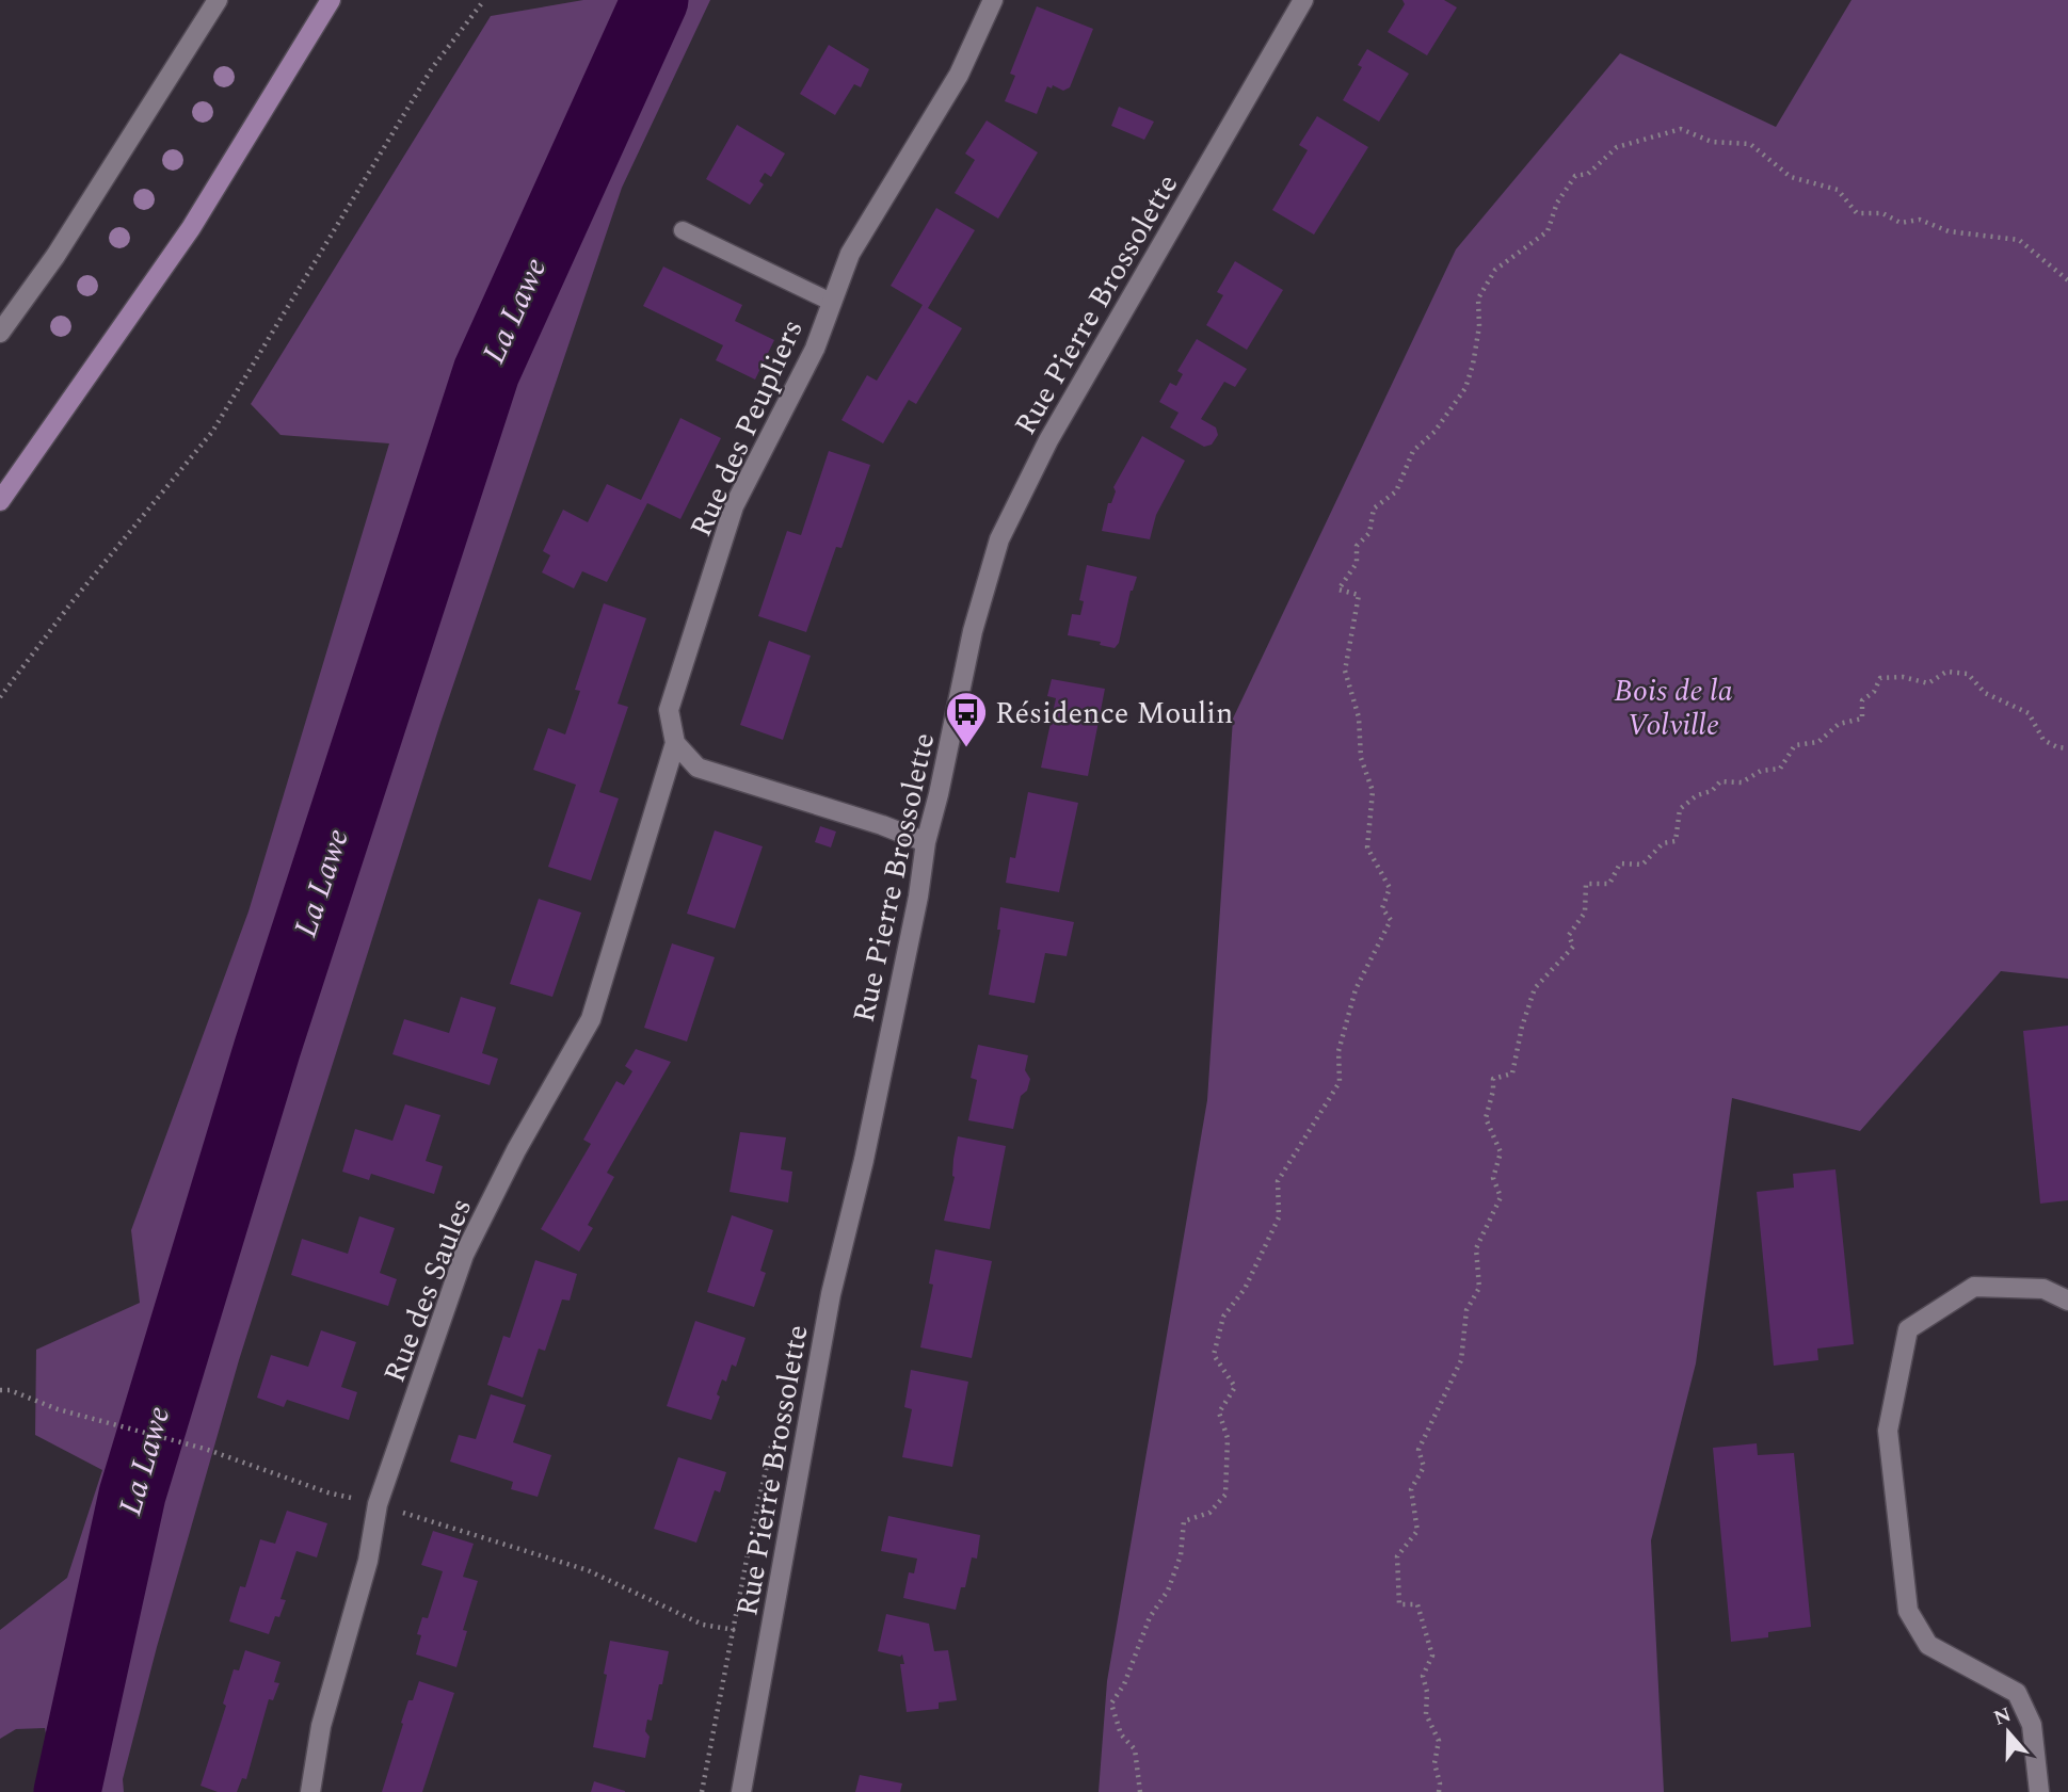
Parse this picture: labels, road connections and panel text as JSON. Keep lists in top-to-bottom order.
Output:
{
  "streets": {
    "street": ["Rue Pierre Brossolette", "Rue des Peupliers", "Rue des Saules"]
  },
  "crossings": [
    ["Rue des Peupliers", "Rue des Saules"]
  ],
  "water": ["La Lawe"],
  "parks": ["Bois de la Volville"],
  "places": {
    "bus stop": ["Résidence Moulin"]
  },
  "north": "top"
}
